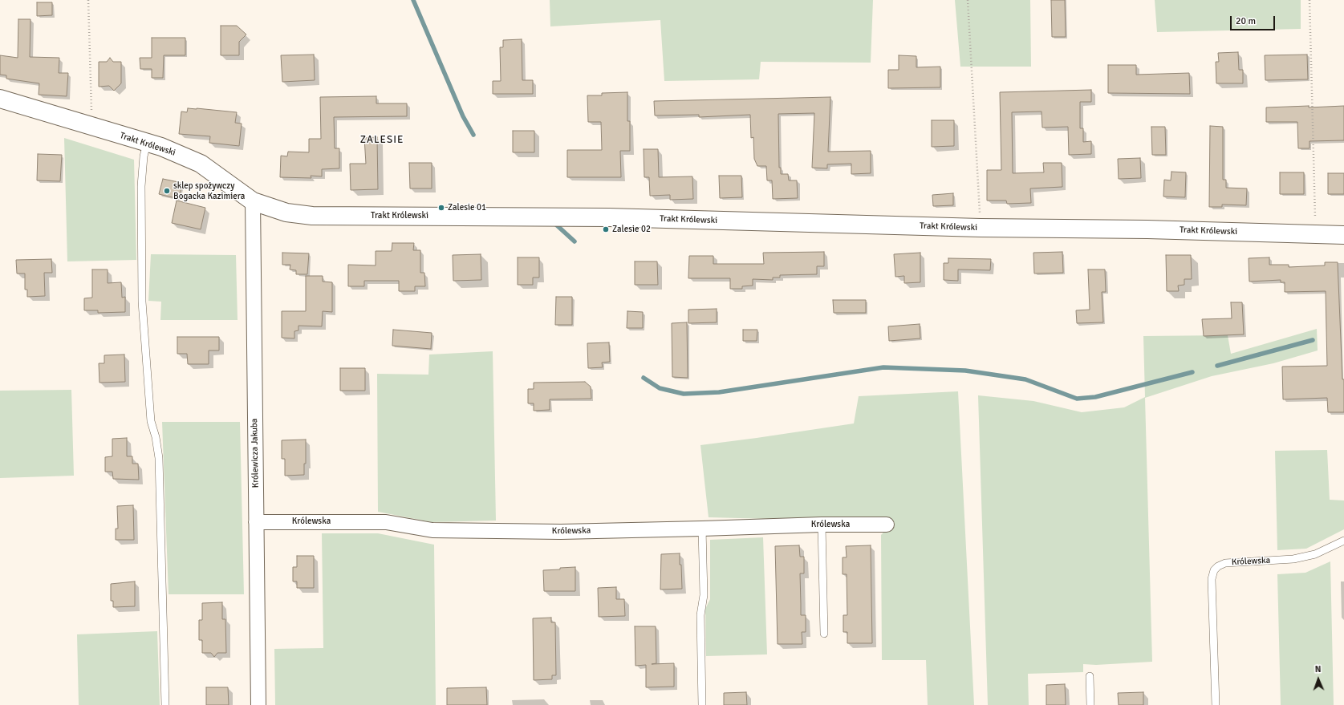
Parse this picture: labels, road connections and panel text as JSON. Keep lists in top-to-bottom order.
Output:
{
  "streets": {
    "street": ["Trakt Królewski", "Królewicza Jakuba", "Królewska"]
  },
  "crossings": [
    ["Trakt Królewski", "Królewicza Jakuba"],
    ["Królewicza Jakuba", "Królewska"]
  ],
  "districts": ["ZALESIE"],
  "places": ["sklep spożywczy Bogacka Kazimiera", "Zalesie 01", "Zalesie 02"],
  "scale_bar": "20 m",
  "north": "top"
}
